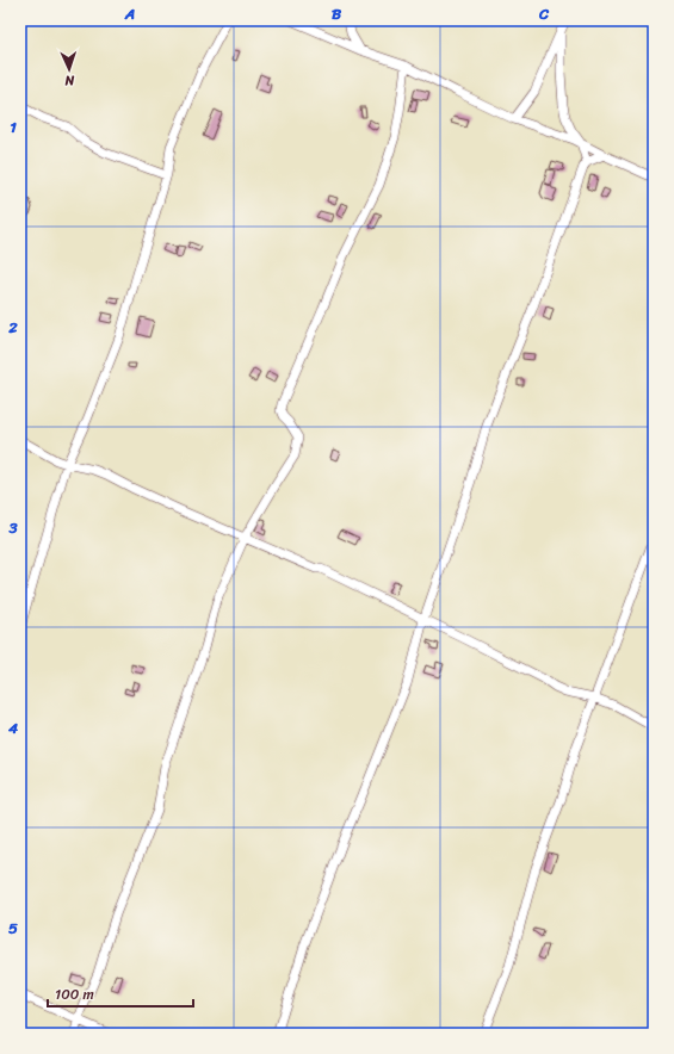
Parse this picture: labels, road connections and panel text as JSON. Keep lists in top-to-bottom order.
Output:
{
  "scale_bar": "100 m",
  "north": "bottom",
  "grid": {
    "columns": ["A", "B", "C"],
    "rows": [
      "1",
      "2",
      "3",
      "4",
      "5"
    ]
  }
}
